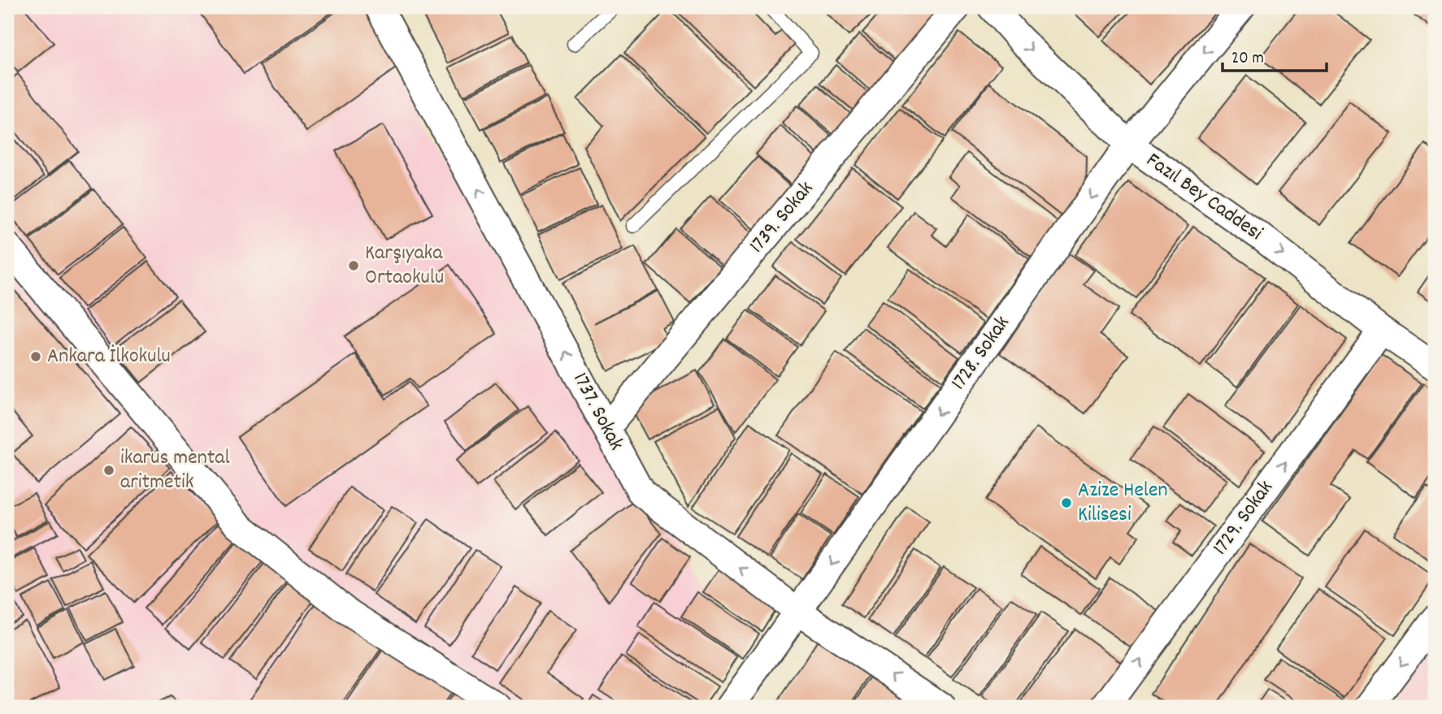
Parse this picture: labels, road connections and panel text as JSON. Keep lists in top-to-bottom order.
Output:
{
  "streets": {
    "street": [
      "Fazıl Bey Caddesi",
      "1739. Sokak",
      "1728. Sokak",
      "1737. Sokak",
      "1729. Sokak"
    ]
  },
  "crossings": [
    ["Fazıl Bey Caddesi", "1728. Sokak"],
    ["Fazıl Bey Caddesi", "1729. Sokak"],
    ["1739. Sokak", "1737. Sokak"],
    ["1728. Sokak", "1737. Sokak"]
  ],
  "one_way": [
    "Fazıl Bey Caddesi",
    "1728. Sokak",
    "1737. Sokak",
    "1729. Sokak"
  ],
  "places": [
    "Karşıyaka Ortaokulu",
    "Ankara İlkokulu",
    "ikarus mental aritmetik",
    "Azize Helen Kilisesi"
  ],
  "scale_bar": "20 m"
}
